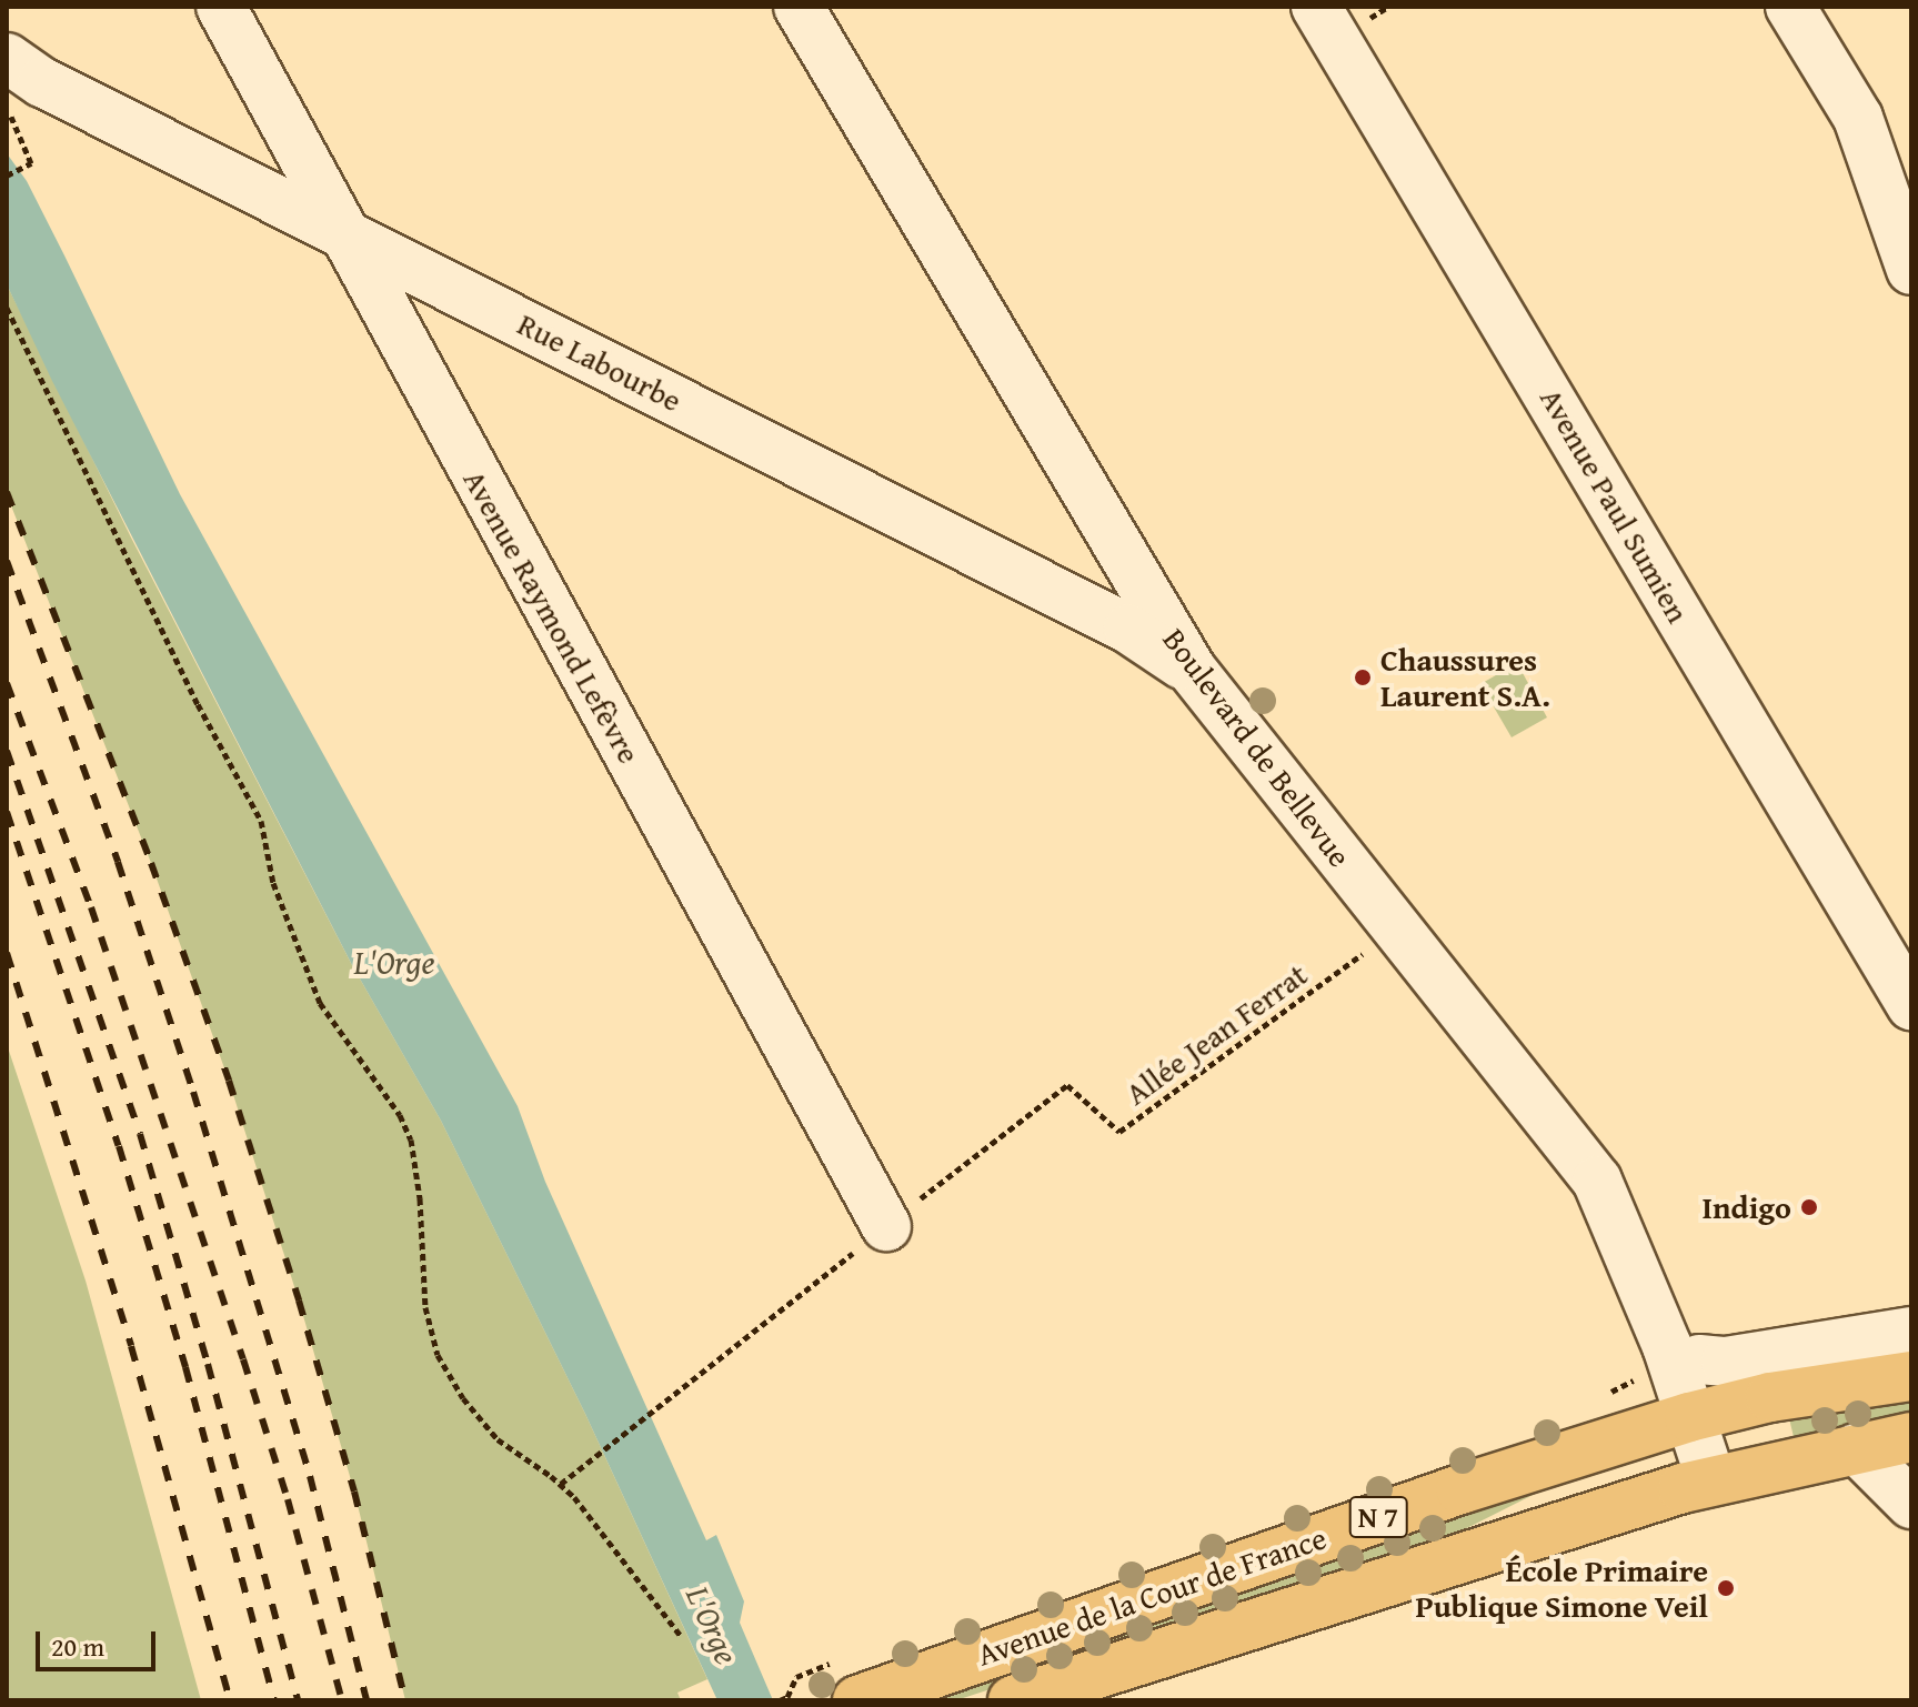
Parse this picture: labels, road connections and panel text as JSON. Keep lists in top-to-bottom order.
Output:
{
  "streets": {
    "main road": ["N 7", "Avenue de la Cour de France"],
    "street": [
      "Rue Labourbe",
      "Avenue Paul Sumien",
      "Avenue Raymond Lefèvre",
      "Boulevard de Bellevue"
    ],
    "path": ["Allée Jean Ferrat"]
  },
  "crossings": [
    ["Rue Labourbe", "Avenue Raymond Lefèvre"],
    ["Rue Labourbe", "Boulevard de Bellevue"],
    ["Boulevard de Bellevue", "Allée Jean Ferrat"],
    ["Boulevard de Bellevue", "Avenue de la Cour de France"]
  ],
  "water": ["L'Orge"],
  "places": ["Chaussures Laurent S.A.", "Indigo", "École Primaire Publique Simone Veil"],
  "scale_bar": "20 m"
}
